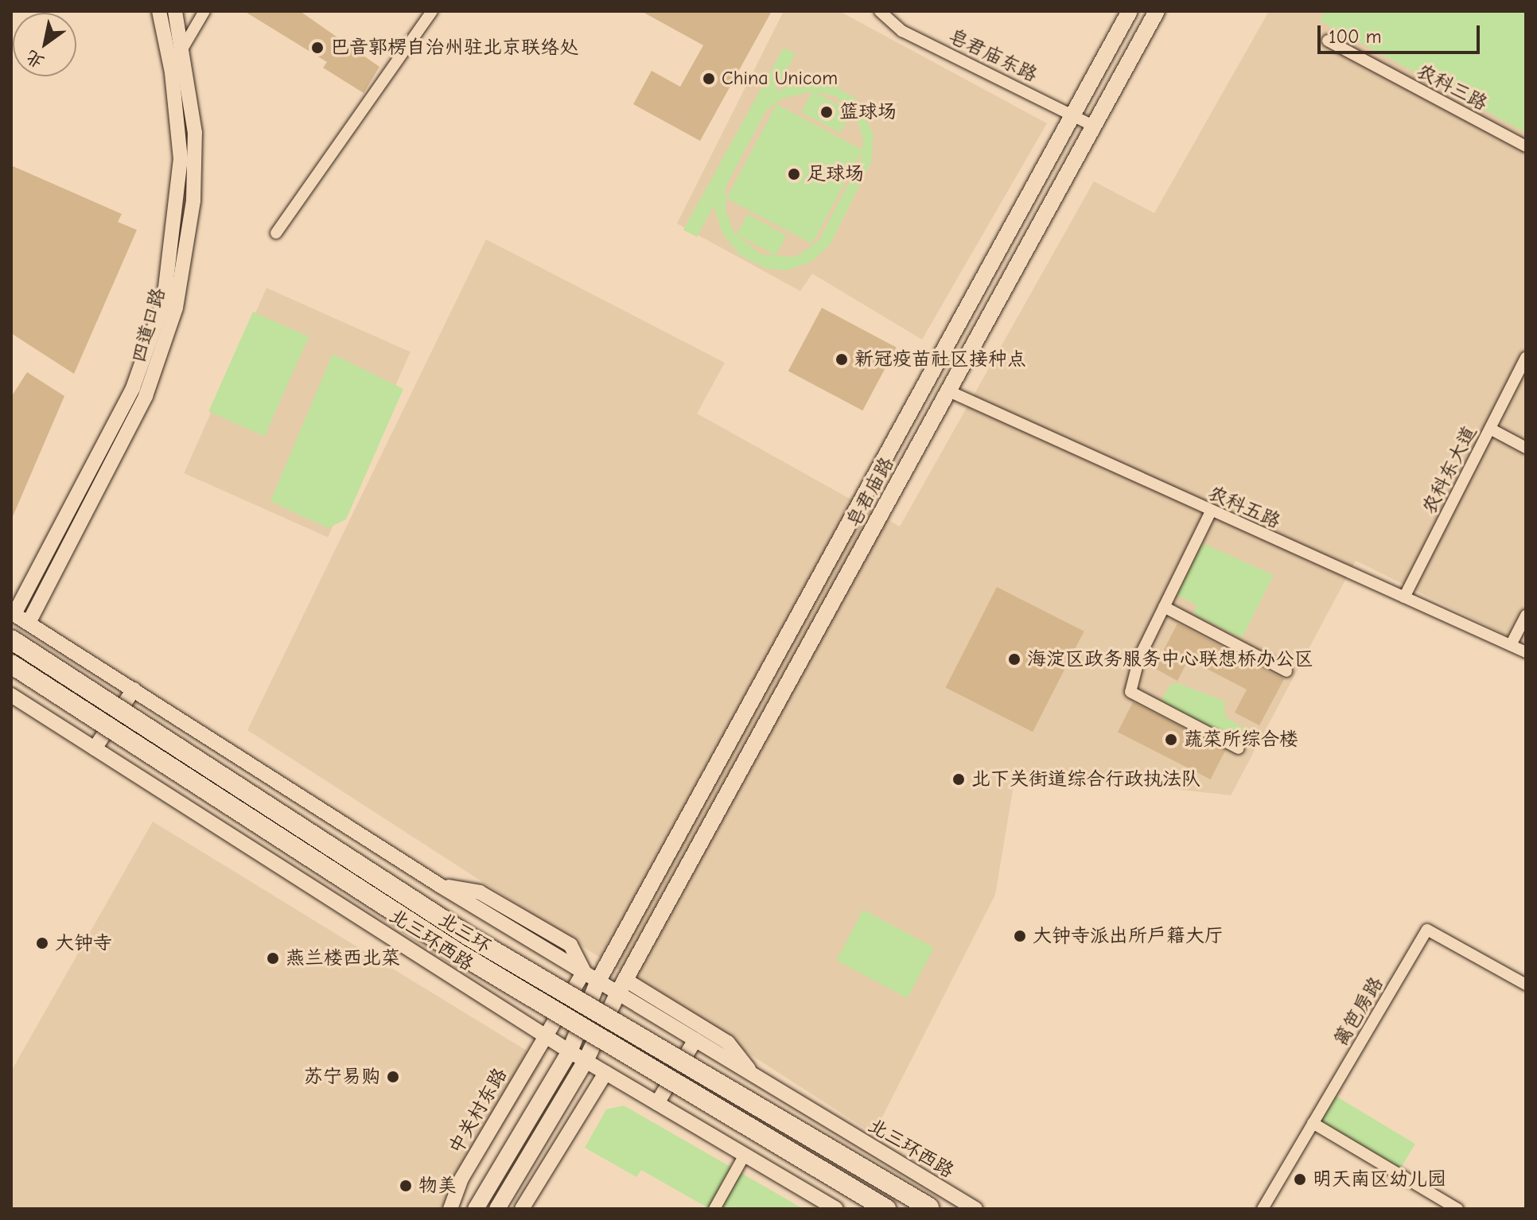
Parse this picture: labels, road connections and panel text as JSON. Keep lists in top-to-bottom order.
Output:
{
  "streets": {
    "highway": ["北三环"],
    "main road": ["皂君庙路"],
    "street": [
      "皂君庙东路",
      "农科三路",
      "四道口路",
      "农科东大道",
      "农科五路",
      "北三环西路",
      "篱笆房路",
      "中关村东路"
    ]
  },
  "crossings": [
    ["皂君庙东路", "皂君庙路"],
    ["农科东大道", "农科五路"],
    ["皂君庙路", "农科五路"],
    ["皂君庙路", "北三环西路"],
    ["北三环西路", "中关村东路"]
  ],
  "places": [
    "巴音郭楞自治州驻北京联络处",
    "China Unicom",
    "篮球场",
    "足球场",
    "新冠疫苗社区接种点",
    "海淀区政务服务中心联想桥办公区",
    "蔬菜所综合楼",
    "北下关街道综合行政执法队",
    "大钟寺派出所户籍大厅",
    "大钟寺",
    "燕兰楼西北菜",
    "苏宁易购",
    "明天南区幼儿园",
    "物美"
  ],
  "scale_bar": "100 m",
  "north": "bottom left"
}
